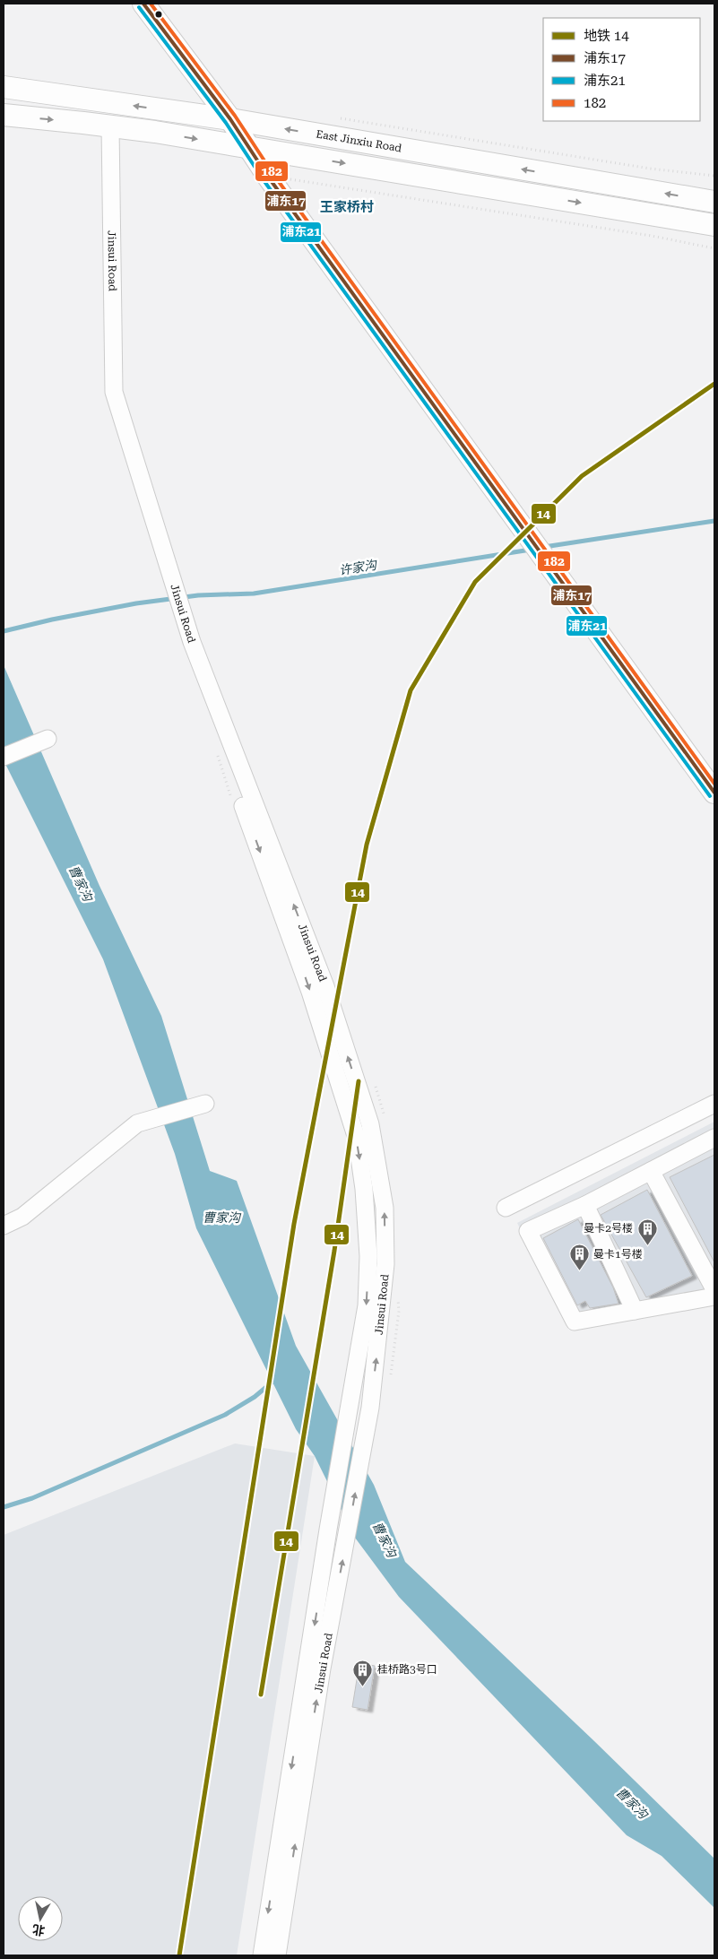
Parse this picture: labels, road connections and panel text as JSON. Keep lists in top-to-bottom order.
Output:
{
  "streets": {
    "main road": ["East Jinxiu Road"],
    "street": ["Jinsui Road"]
  },
  "districts": ["王家桥村"],
  "water": ["许家沟", "曹家沟"],
  "places": {
    "building": ["曼卡2号楼", "曼卡1号楼", "桂桥路3号口"]
  },
  "lines": [
    "transit line 浦东17",
    "transit line 182",
    "transit line 浦东21",
    "metro line 14"
  ],
  "legend": [
    "地铁 14",
    "浦东17",
    "浦东21",
    "182"
  ],
  "north": "bottom"
}
